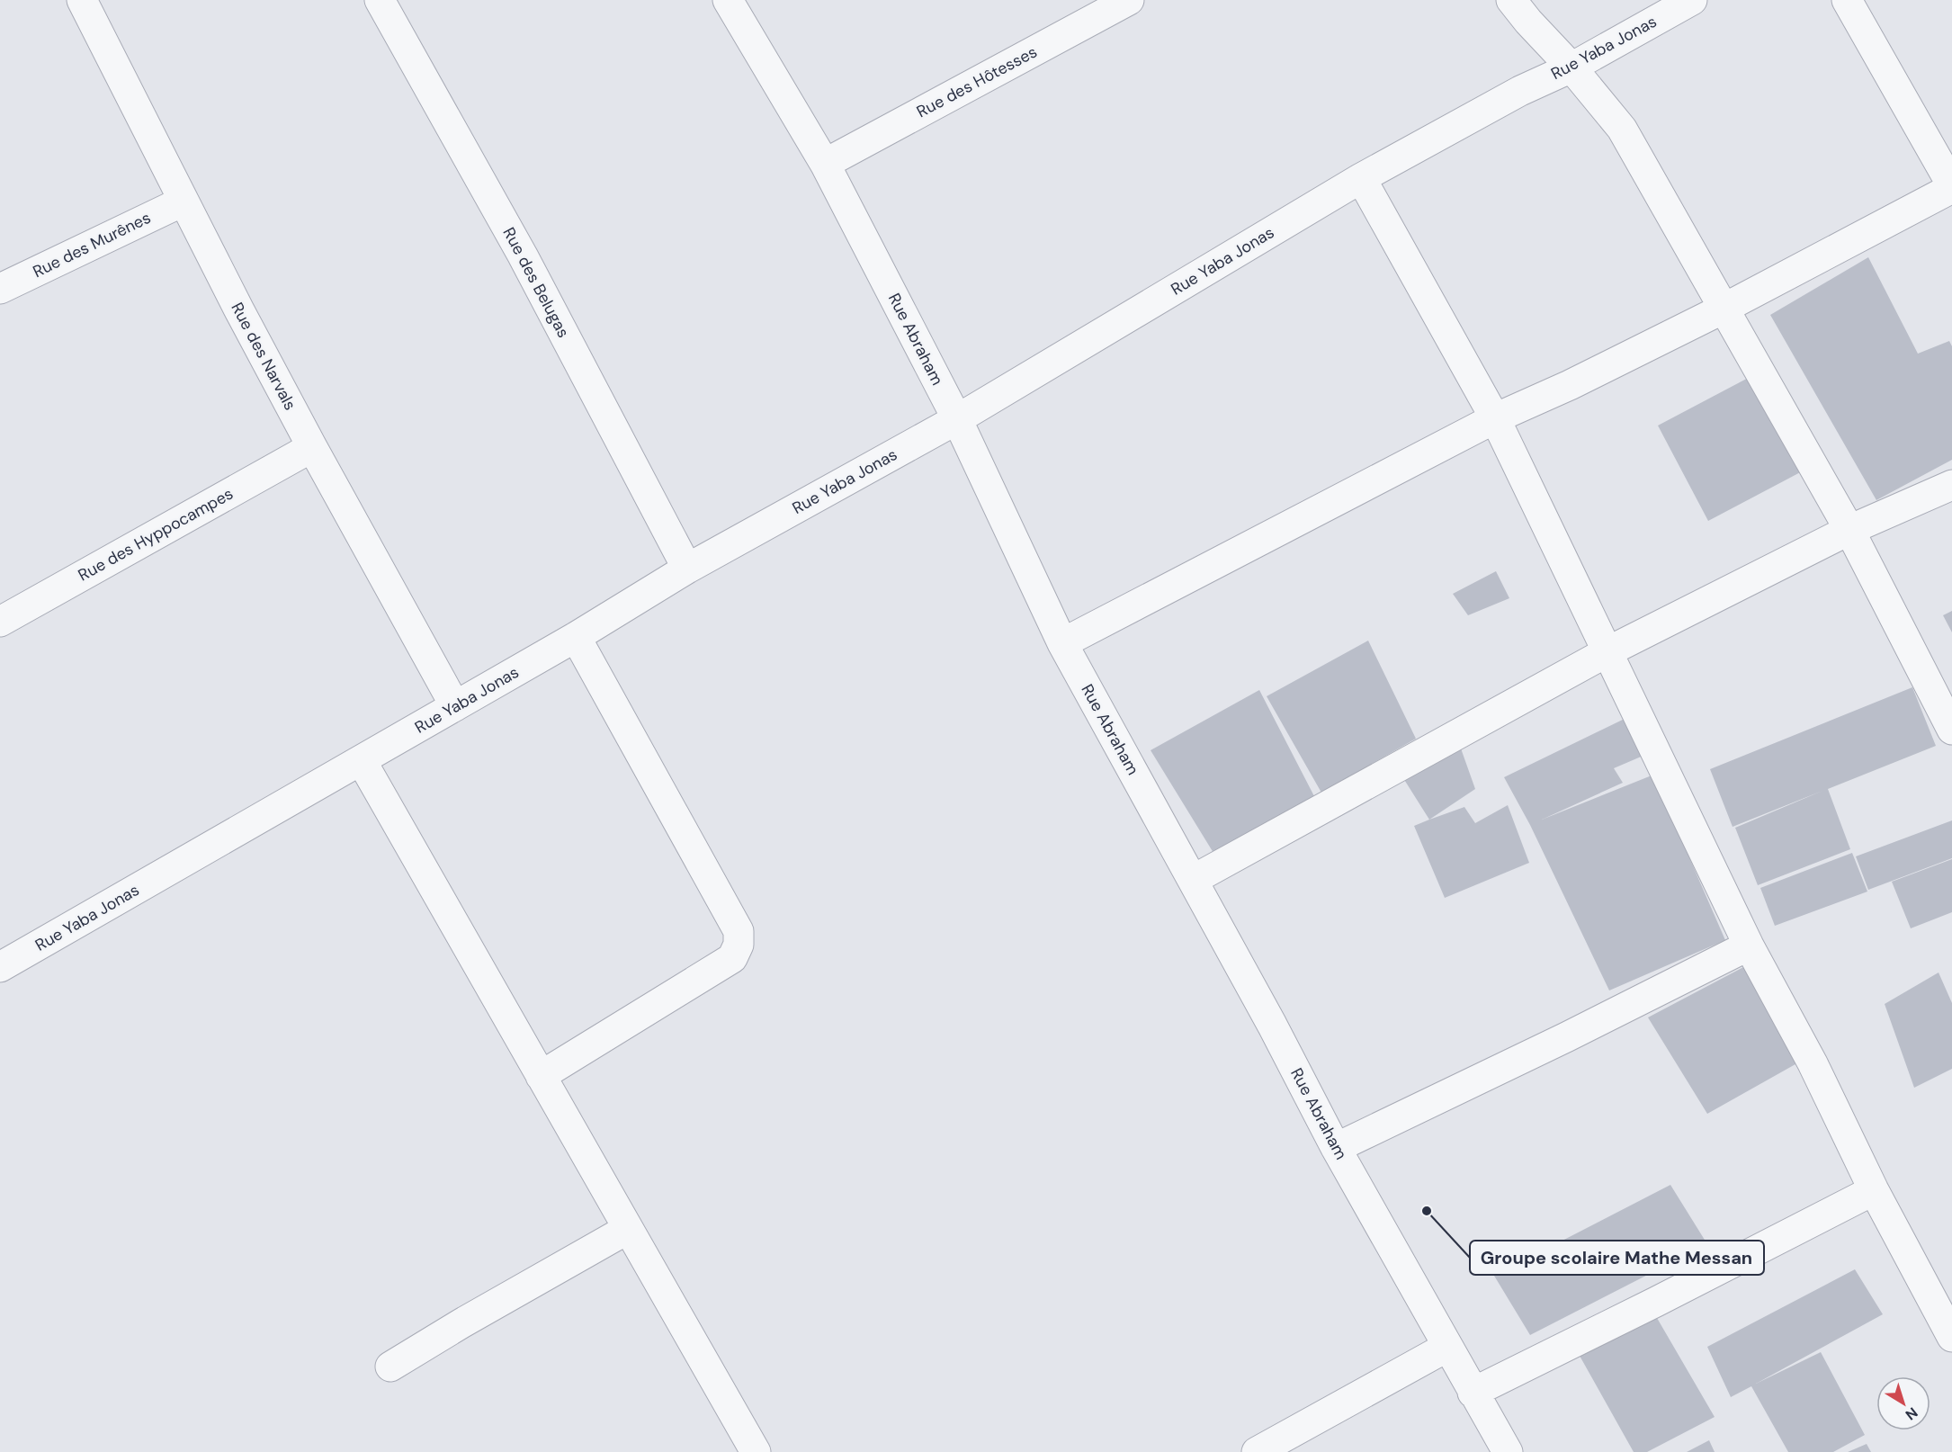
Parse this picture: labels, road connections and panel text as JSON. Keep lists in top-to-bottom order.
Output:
{
  "streets": {
    "street": [
      "Rue Yaba Jonas",
      "Rue des Hôtesses",
      "Rue des Murênes",
      "Rue des Belugas",
      "Rue Abraham",
      "Rue des Narvals",
      "Rue des Hyppocampes"
    ]
  },
  "crossings": [
    ["Rue Yaba Jonas", "Rue des Belugas"],
    ["Rue Yaba Jonas", "Rue Abraham"],
    ["Rue Yaba Jonas", "Rue des Narvals"],
    ["Rue des Hôtesses", "Rue Abraham"],
    ["Rue des Murênes", "Rue des Narvals"],
    ["Rue des Narvals", "Rue des Hyppocampes"]
  ],
  "places": ["Groupe scolaire Mathe Messan"],
  "north": "bottom right"
}
